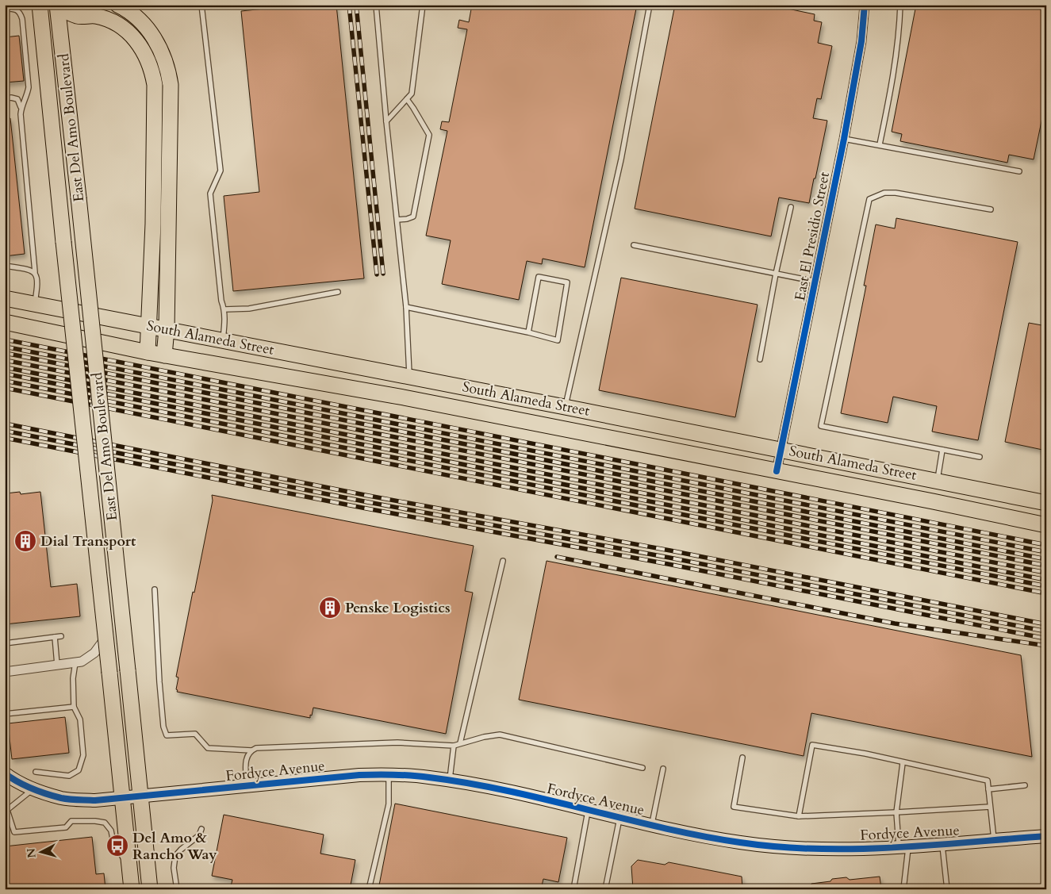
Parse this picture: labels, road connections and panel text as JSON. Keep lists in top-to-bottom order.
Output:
{
  "streets": {
    "main road": ["East Del Amo Boulevard", "South Alameda Street"],
    "street": ["East El Presidio Street", "Fordyce Avenue"]
  },
  "crossings": [
    ["East Del Amo Boulevard", "Fordyce Avenue"],
    ["East El Presidio Street", "South Alameda Street"]
  ],
  "places": {
    "building": ["Dial Transport", "Penske Logistics"],
    "bus stop": ["Del Amo & Rancho Way"]
  },
  "north": "left"
}
